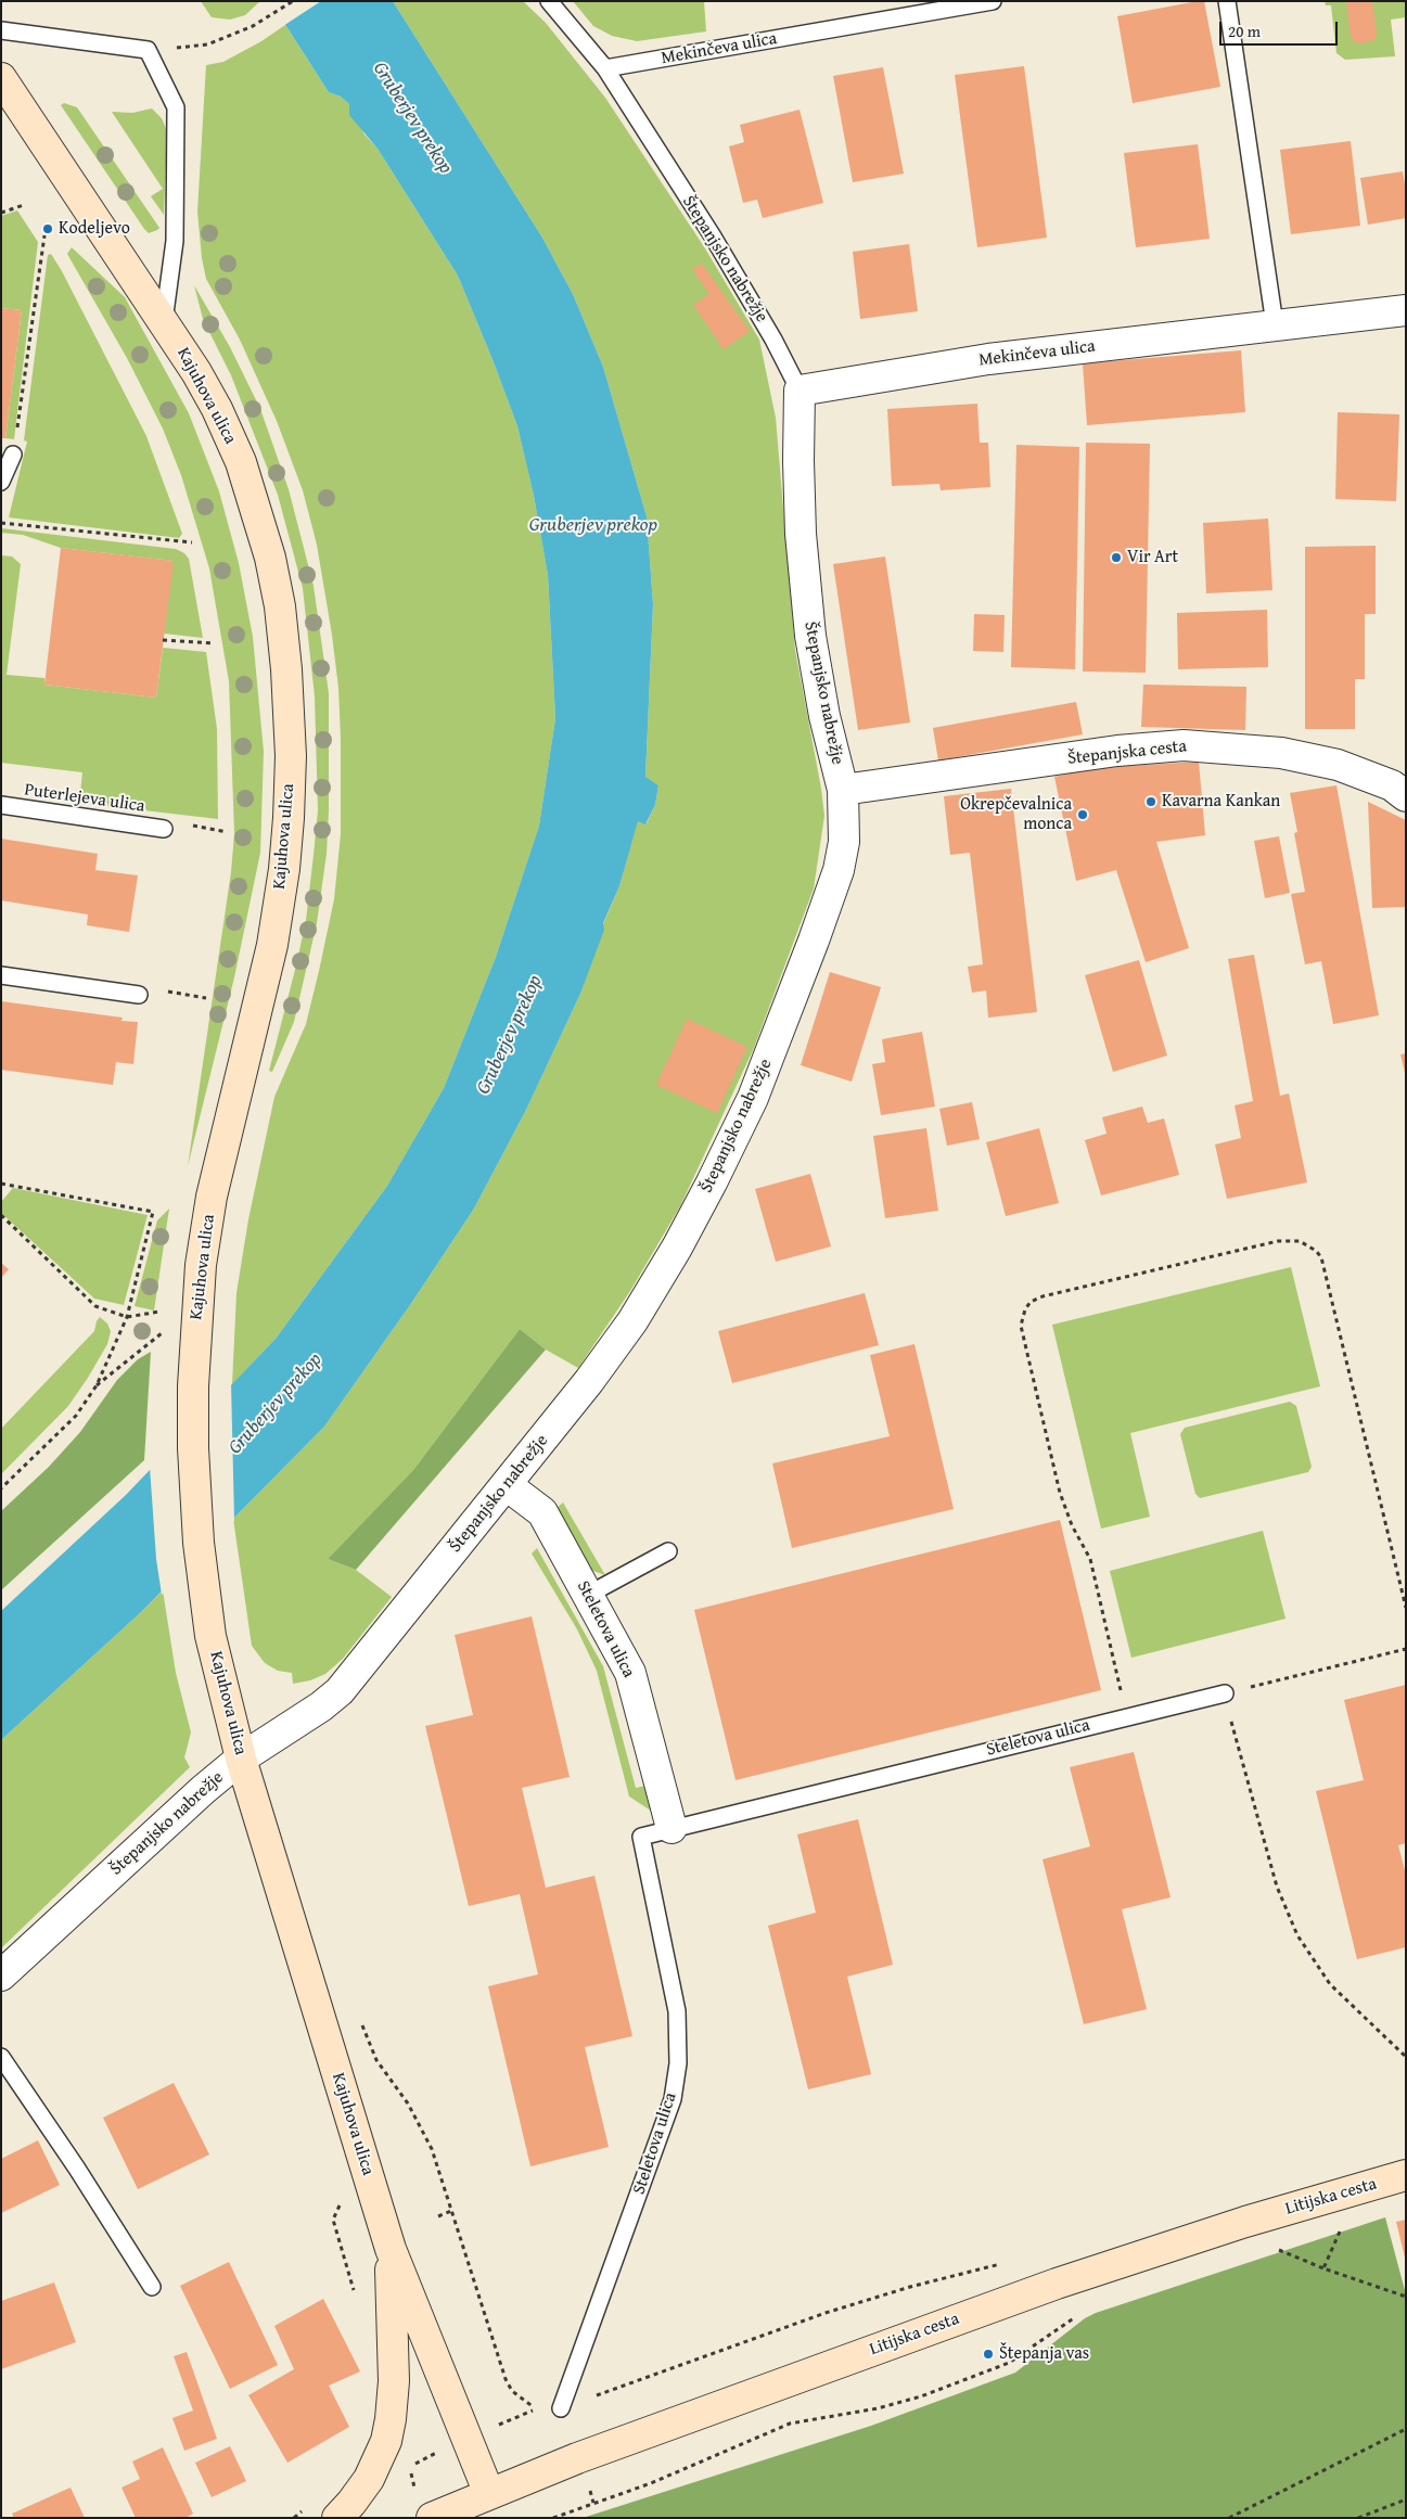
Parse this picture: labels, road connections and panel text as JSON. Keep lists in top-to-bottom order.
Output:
{
  "streets": {
    "main road": ["Kajuhova ulica", "Litijska cesta"],
    "street": [
      "Mekinčeva ulica",
      "Štepanjsko nabrežje",
      "Štepanjska cesta",
      "Steletova ulica"
    ],
    "lane": ["Puterlejeva ulica"]
  },
  "crossings": [
    ["Mekinčeva ulica", "Štepanjsko nabrežje"],
    ["Štepanjsko nabrežje", "Kajuhova ulica"],
    ["Štepanjsko nabrežje", "Štepanjska cesta"],
    ["Štepanjsko nabrežje", "Steletova ulica"],
    ["Kajuhova ulica", "Litijska cesta"]
  ],
  "water": ["Gruberjev prekop"],
  "places": [
    "Kodeljevo",
    "Vir Art",
    "Kavarna Kankan",
    "Okrepčevalnica monca",
    "Štepanja vas"
  ],
  "scale_bar": "20 m"
}
